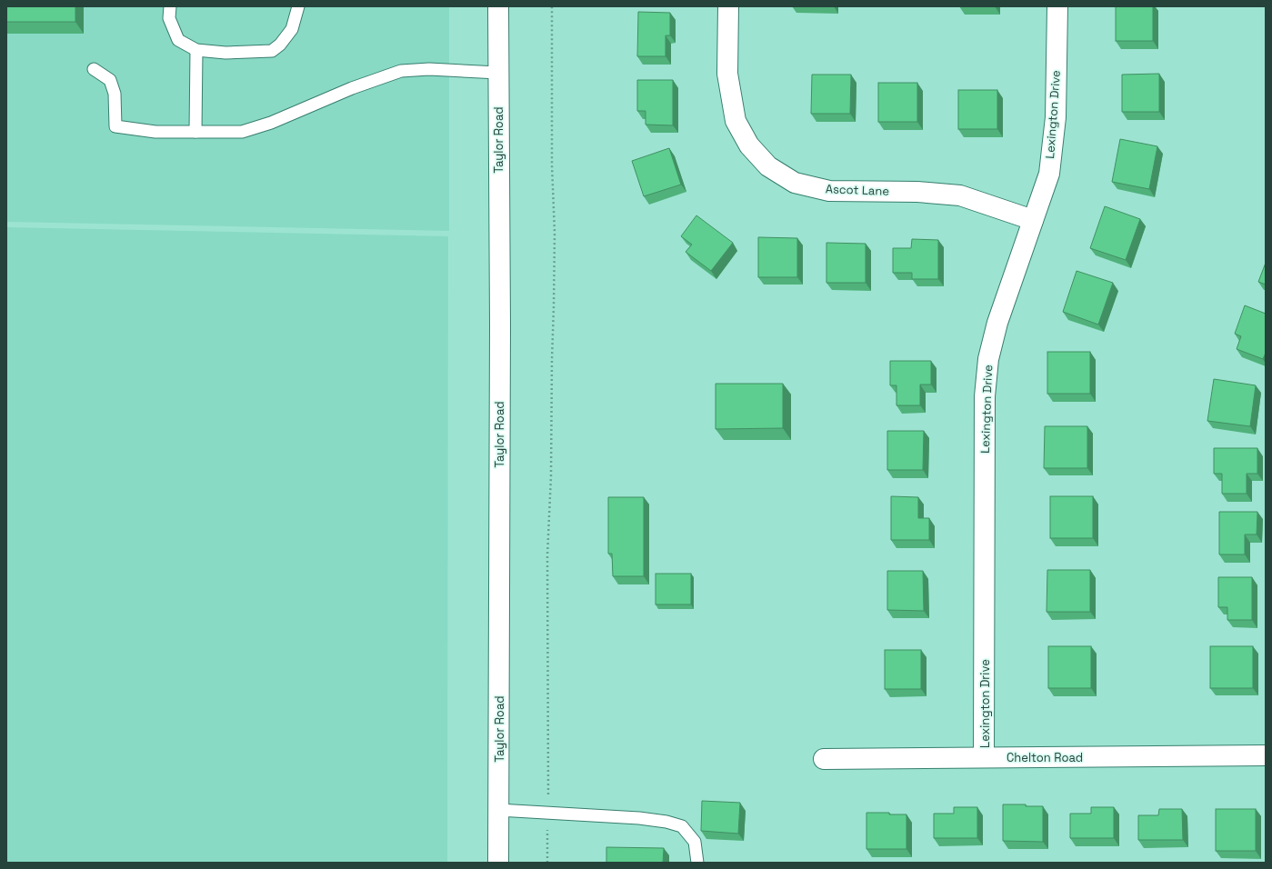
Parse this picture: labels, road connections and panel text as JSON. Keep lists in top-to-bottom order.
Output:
{
  "streets": {
    "street": [
      "Lexington Drive",
      "Taylor Road",
      "Ascot Lane",
      "Chelton Road"
    ]
  },
  "crossings": [
    ["Lexington Drive", "Ascot Lane"],
    ["Lexington Drive", "Chelton Road"]
  ]
}
